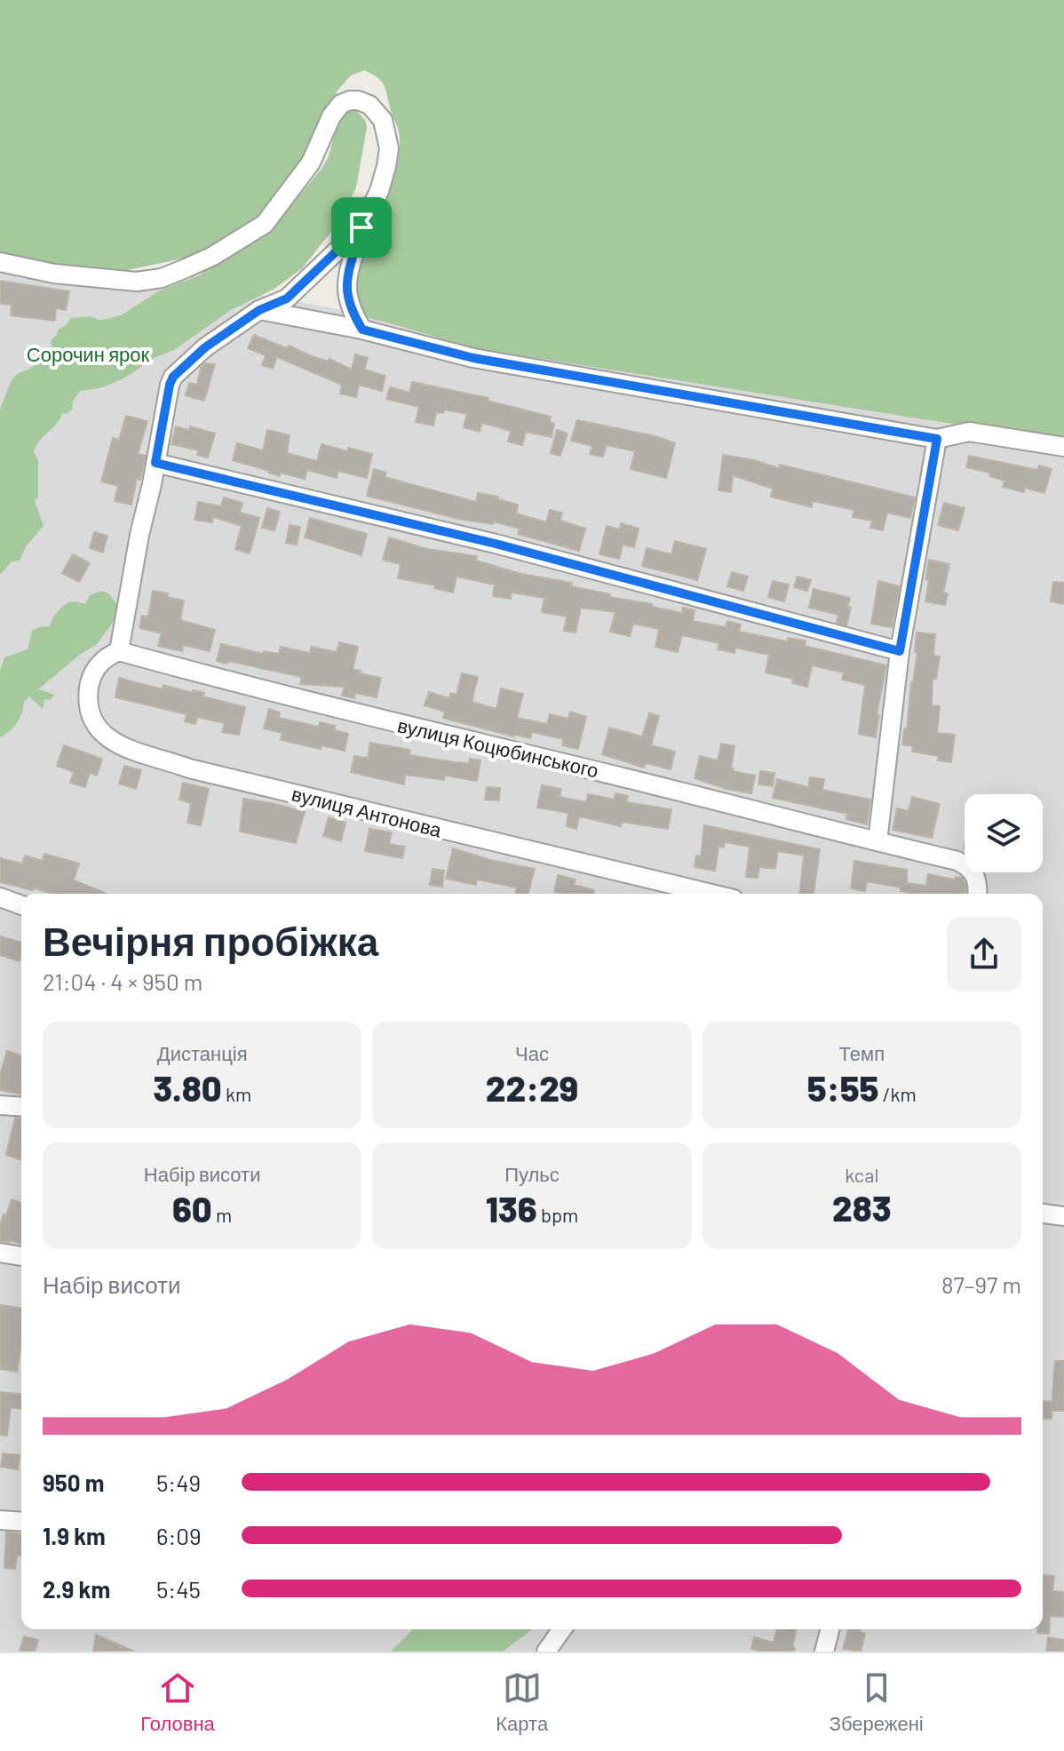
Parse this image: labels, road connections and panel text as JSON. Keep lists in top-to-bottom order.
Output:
{
  "streets": {
    "street": ["вулиця Коцюбинського", "вулиця Антонова"]
  },
  "crossings": [
    ["вулиця Коцюбинського", "вулиця Антонова"]
  ],
  "parks": ["Сорочин ярок"],
  "page": {
    "heading": ["Вечірня пробіжка", "21:04 · 4 × 950 m"],
    "stats": [
      ["Дистанція", "3.80 km"],
      ["Час", "22:29"],
      ["Темп", "5:55 /km"],
      ["Набір висоти", "60 m"],
      ["Пульс", "136 bpm"],
      ["kcal", "283"]
    ],
    "chart": ["Набір висоти", "87–97 m"],
    "list": [
      {
        "name": "950 m",
        "note": "5:49"
      },
      {
        "name": "1.9 km",
        "note": "6:09"
      },
      {
        "name": "2.9 km",
        "note": "5:45"
      }
    ],
    "tabs": ["Головна", "Карта", "Збережені"]
  }
}
